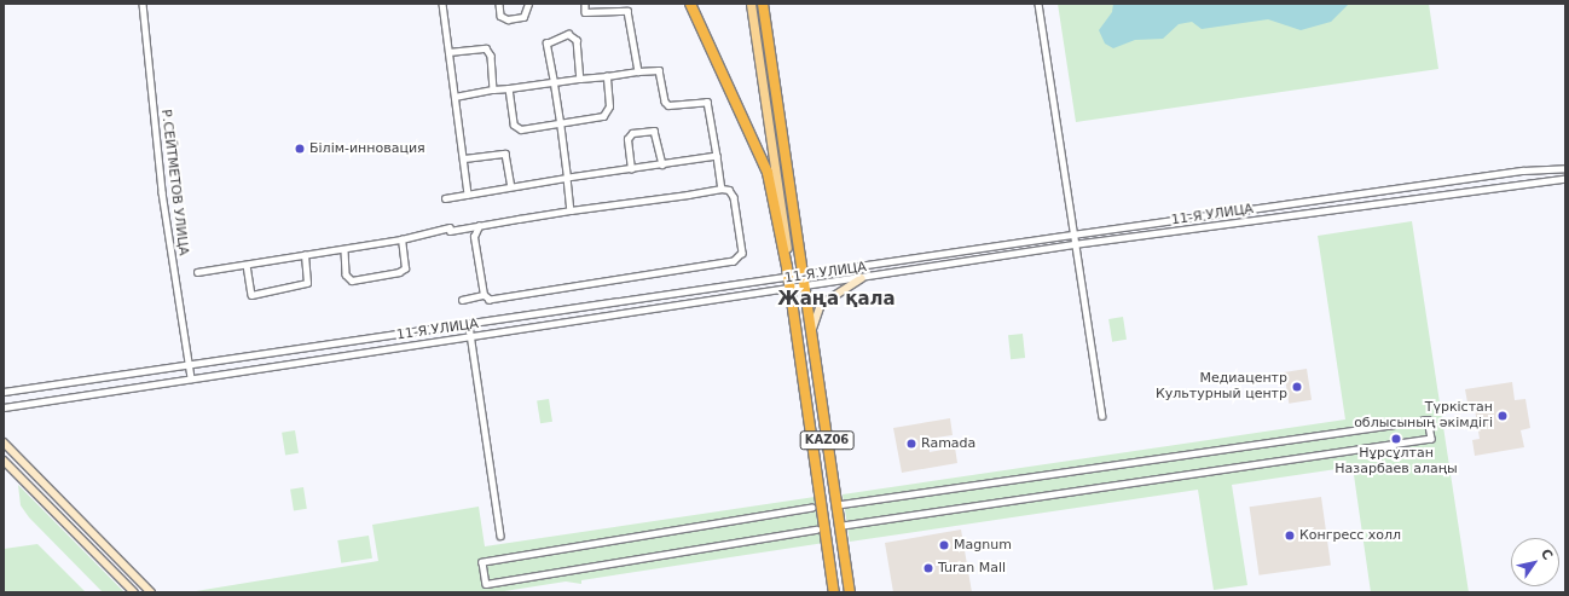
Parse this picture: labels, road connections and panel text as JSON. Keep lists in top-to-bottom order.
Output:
{
  "streets": {
    "highway": ["KАZ06"],
    "street": ["Р.СЕЙТМЕТОВ УЛИЦА", "11-Я УЛИЦА"]
  },
  "crossings": [
    ["Р.СЕЙТМЕТОВ УЛИЦА", "11-Я УЛИЦА"],
    ["11-Я УЛИЦА", "KАZ06"]
  ],
  "districts": ["Жаңа қала"],
  "places": [
    "Білім-инновация",
    "Медиацентр Культурный центр",
    "Түркістан облысының әкімдігі",
    "Нұрсұлтан Назарбаев алаңы",
    "Ramada",
    "Конгресс холл",
    "Magnum",
    "Turan Mall"
  ],
  "north": "top right"
}
